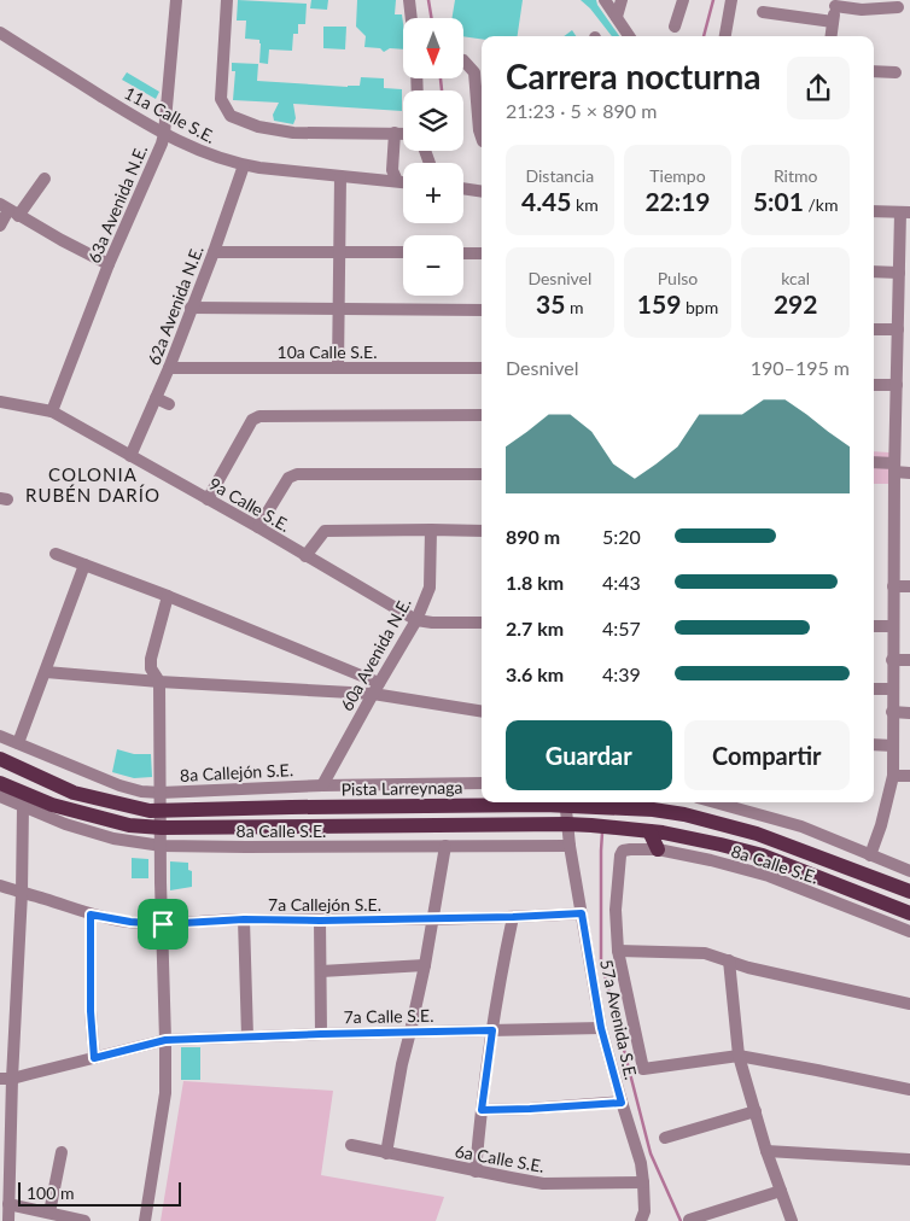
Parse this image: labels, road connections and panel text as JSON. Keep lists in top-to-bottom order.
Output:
{
  "streets": {
    "main road": ["Pista Larreynaga"],
    "street": [
      "11a Calle S.E.",
      "63a Avenida N.E.",
      "62a Avenida N.E.",
      "10a Calle S.E.",
      "9a Calle S.E.",
      "60a Avenida N.E.",
      "8a Callejón S.E.",
      "8a Calle S.E.",
      "7a Callejón S.E.",
      "7a Calle S.E.",
      "57a Avenida S.E.",
      "6a Calle S.E."
    ]
  },
  "crossings": [
    ["11a Calle S.E.", "63a Avenida N.E."],
    ["11a Calle S.E.", "62a Avenida N.E."],
    ["63a Avenida N.E.", "9a Calle S.E."],
    ["62a Avenida N.E.", "10a Calle S.E."],
    ["62a Avenida N.E.", "9a Calle S.E."],
    ["9a Calle S.E.", "60a Avenida N.E."],
    ["60a Avenida N.E.", "8a Callejón S.E."],
    ["8a Calle S.E.", "57a Avenida S.E."],
    ["7a Callejón S.E.", "57a Avenida S.E."],
    ["7a Calle S.E.", "57a Avenida S.E."],
    ["57a Avenida S.E.", "6a Calle S.E."]
  ],
  "districts": ["COLONIA RUBÉN DARÍO"],
  "scale_bar": "100 m",
  "north": "bottom",
  "page": {
    "map_buttons": ["+", "−"],
    "heading": ["Carrera nocturna", "21:23 · 5 × 890 m"],
    "stats": [
      ["Distancia", "4.45 km"],
      ["Tiempo", "22:19"],
      ["Ritmo", "5:01 /km"],
      ["Desnivel", "35 m"],
      ["Pulso", "159 bpm"],
      ["kcal", "292"]
    ],
    "chart": ["Desnivel", "190–195 m"],
    "list": [
      {
        "name": "890 m",
        "note": "5:20"
      },
      {
        "name": "1.8 km",
        "note": "4:43"
      },
      {
        "name": "2.7 km",
        "note": "4:57"
      },
      {
        "name": "3.6 km",
        "note": "4:39"
      }
    ],
    "buttons": ["Guardar", "Compartir"],
    "scale": "100 m"
  }
}
